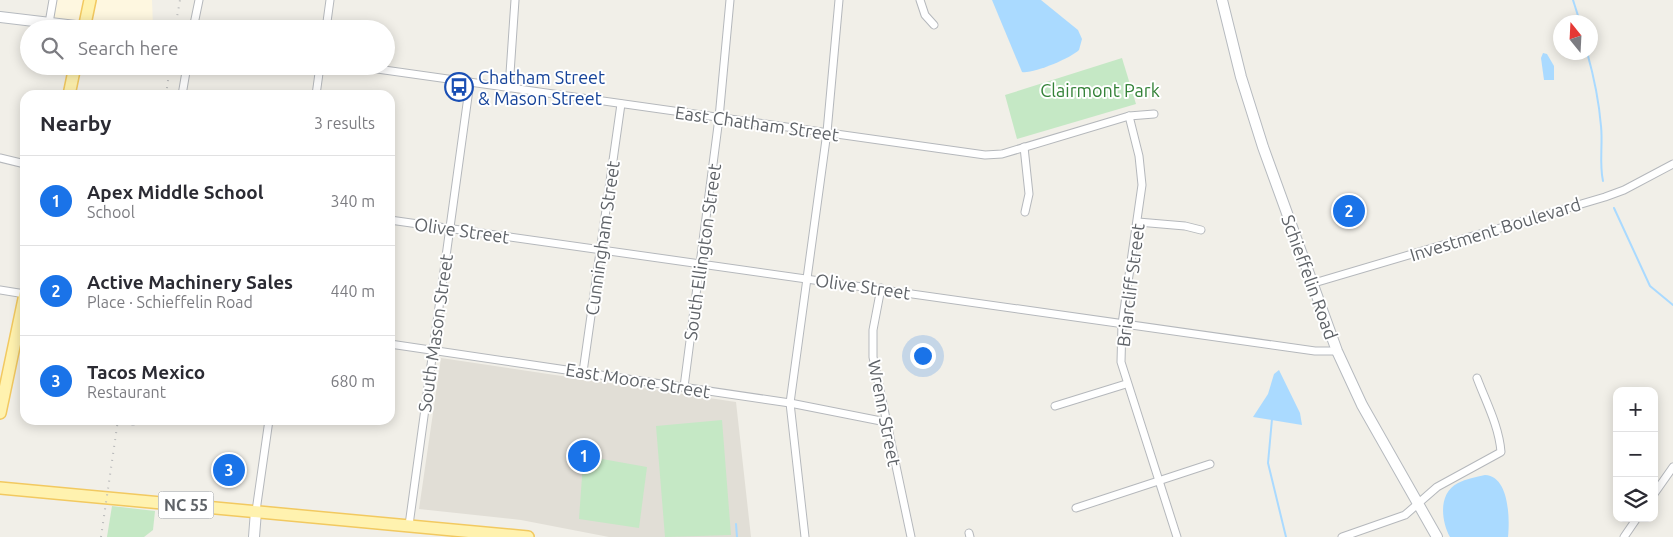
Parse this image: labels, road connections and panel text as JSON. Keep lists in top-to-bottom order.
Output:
{
  "streets": {
    "main road": ["NC 55"],
    "street": [
      "East Chatham Street",
      "Investment Boulevard",
      "Olive Street",
      "Cunningham Street",
      "South Ellington Street",
      "Schieffelin Road",
      "Briarcliff Street",
      "South Mason Street",
      "East Moore Street",
      "Wrenn Street"
    ]
  },
  "crossings": [
    ["East Chatham Street", "Cunningham Street"],
    ["East Chatham Street", "South Ellington Street"],
    ["East Chatham Street", "Briarcliff Street"],
    ["East Chatham Street", "South Mason Street"],
    ["Investment Boulevard", "Schieffelin Road"],
    ["Olive Street", "Cunningham Street"],
    ["Olive Street", "South Ellington Street"],
    ["Olive Street", "Schieffelin Road"],
    ["Olive Street", "Briarcliff Street"],
    ["Olive Street", "South Mason Street"],
    ["Olive Street", "Wrenn Street"],
    ["Cunningham Street", "East Moore Street"],
    ["South Ellington Street", "East Moore Street"],
    ["South Mason Street", "East Moore Street"],
    ["South Mason Street", "NC 55"],
    ["East Moore Street", "Wrenn Street"]
  ],
  "parks": ["Clairmont Park"],
  "places": {
    "bus stop": ["Chatham Street & Mason Street"]
  },
  "north": "top",
  "page": {
    "search": "Search here",
    "heading": ["Nearby", "3 results"],
    "list": [
      {
        "mark": "1",
        "name": "Apex Middle School",
        "note": "School",
        "value": "340 m"
      },
      {
        "mark": "2",
        "name": "Active Machinery Sales",
        "note": "Place · Schieffelin Road",
        "value": "440 m"
      },
      {
        "mark": "3",
        "name": "Tacos Mexico",
        "note": "Restaurant",
        "value": "680 m"
      }
    ],
    "pins": ["2", "1", "3"],
    "map_buttons": ["+", "−"]
  }
}
